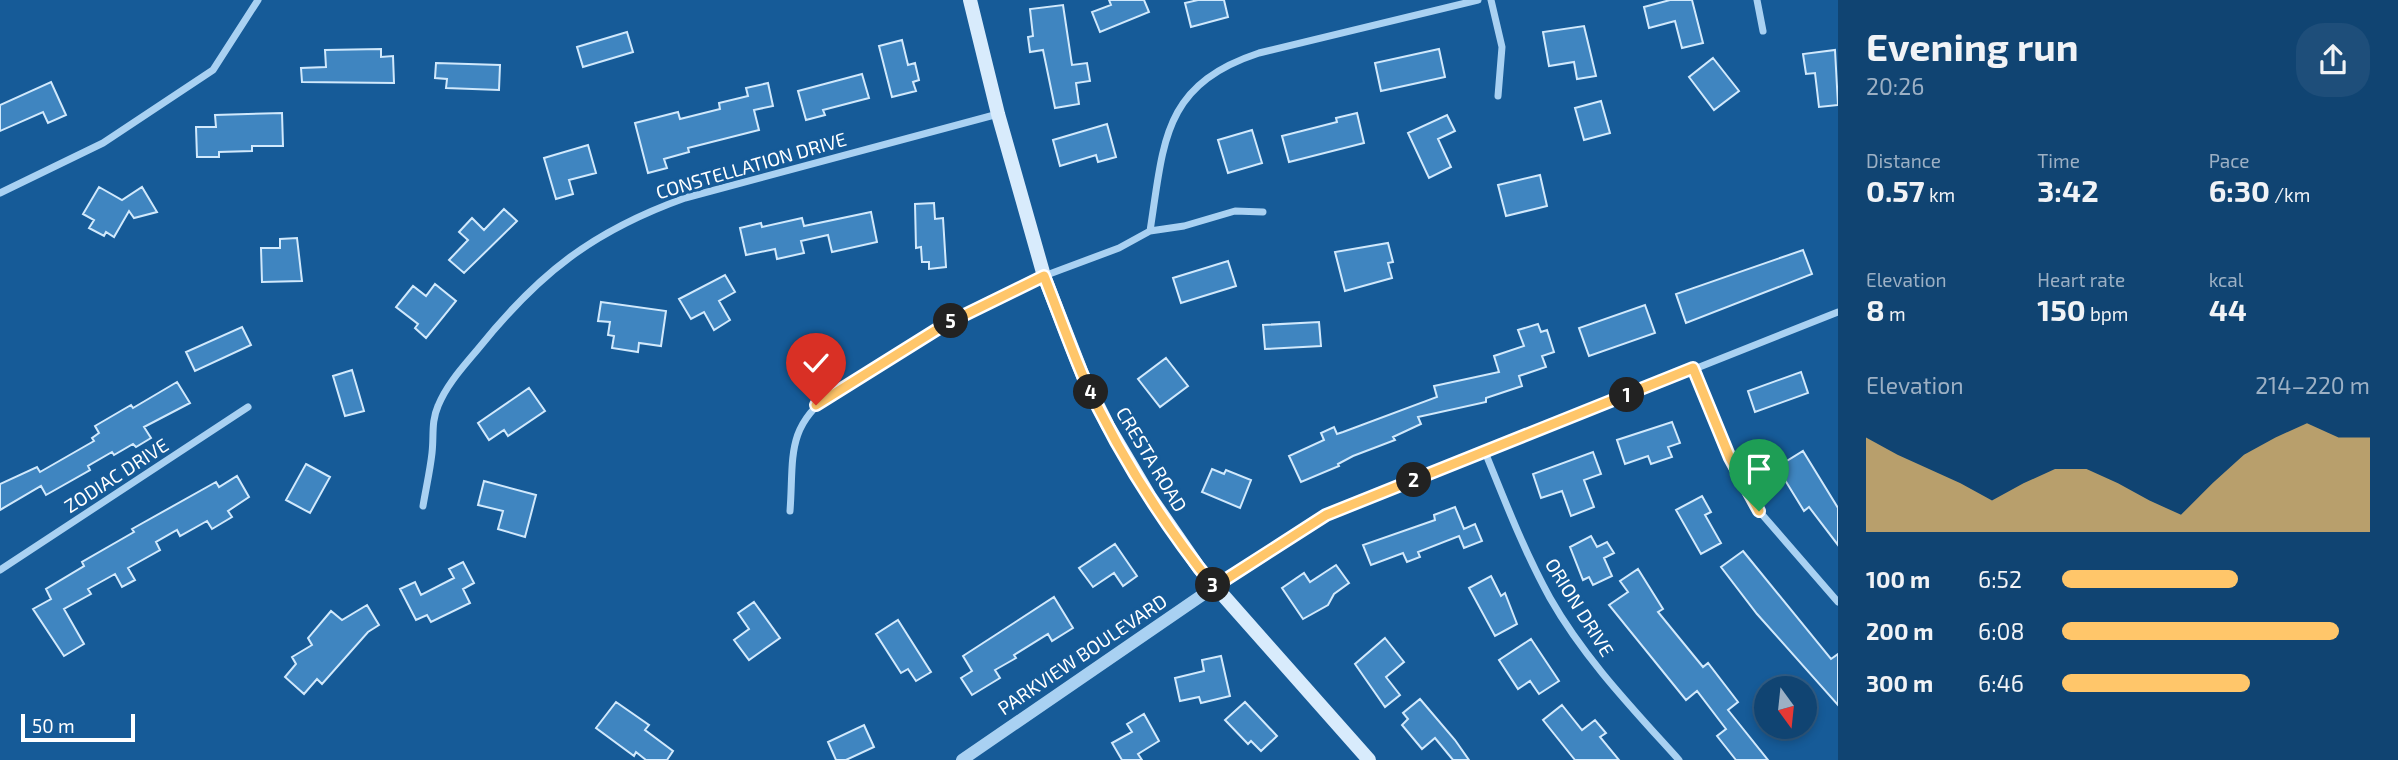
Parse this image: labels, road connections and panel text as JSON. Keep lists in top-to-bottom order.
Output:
{
  "streets": {
    "main road": ["CRESTA ROAD"],
    "street": [
      "CONSTELLATION DRIVE",
      "ZODIAC DRIVE",
      "ORION DRIVE",
      "PARKVIEW BOULEVARD"
    ]
  },
  "crossings": [
    ["CONSTELLATION DRIVE", "CRESTA ROAD"],
    ["CRESTA ROAD", "PARKVIEW BOULEVARD"],
    ["ORION DRIVE", "PARKVIEW BOULEVARD"]
  ],
  "scale_bar": "50 m",
  "north": "bottom",
  "page": {
    "heading": ["Evening run", "20:26"],
    "stats": [
      ["Distance", "0.57 km"],
      ["Time", "3:42"],
      ["Pace", "6:30 /km"],
      ["Elevation", "8 m"],
      ["Heart rate", "150 bpm"],
      ["kcal", "44"]
    ],
    "pins": [
      "5",
      "4",
      "1",
      "2",
      "3"
    ],
    "chart": ["Elevation", "214–220 m"],
    "list": [
      {
        "name": "100 m",
        "note": "6:52"
      },
      {
        "name": "200 m",
        "note": "6:08"
      },
      {
        "name": "300 m",
        "note": "6:46"
      }
    ],
    "scale": "50 m"
  }
}
